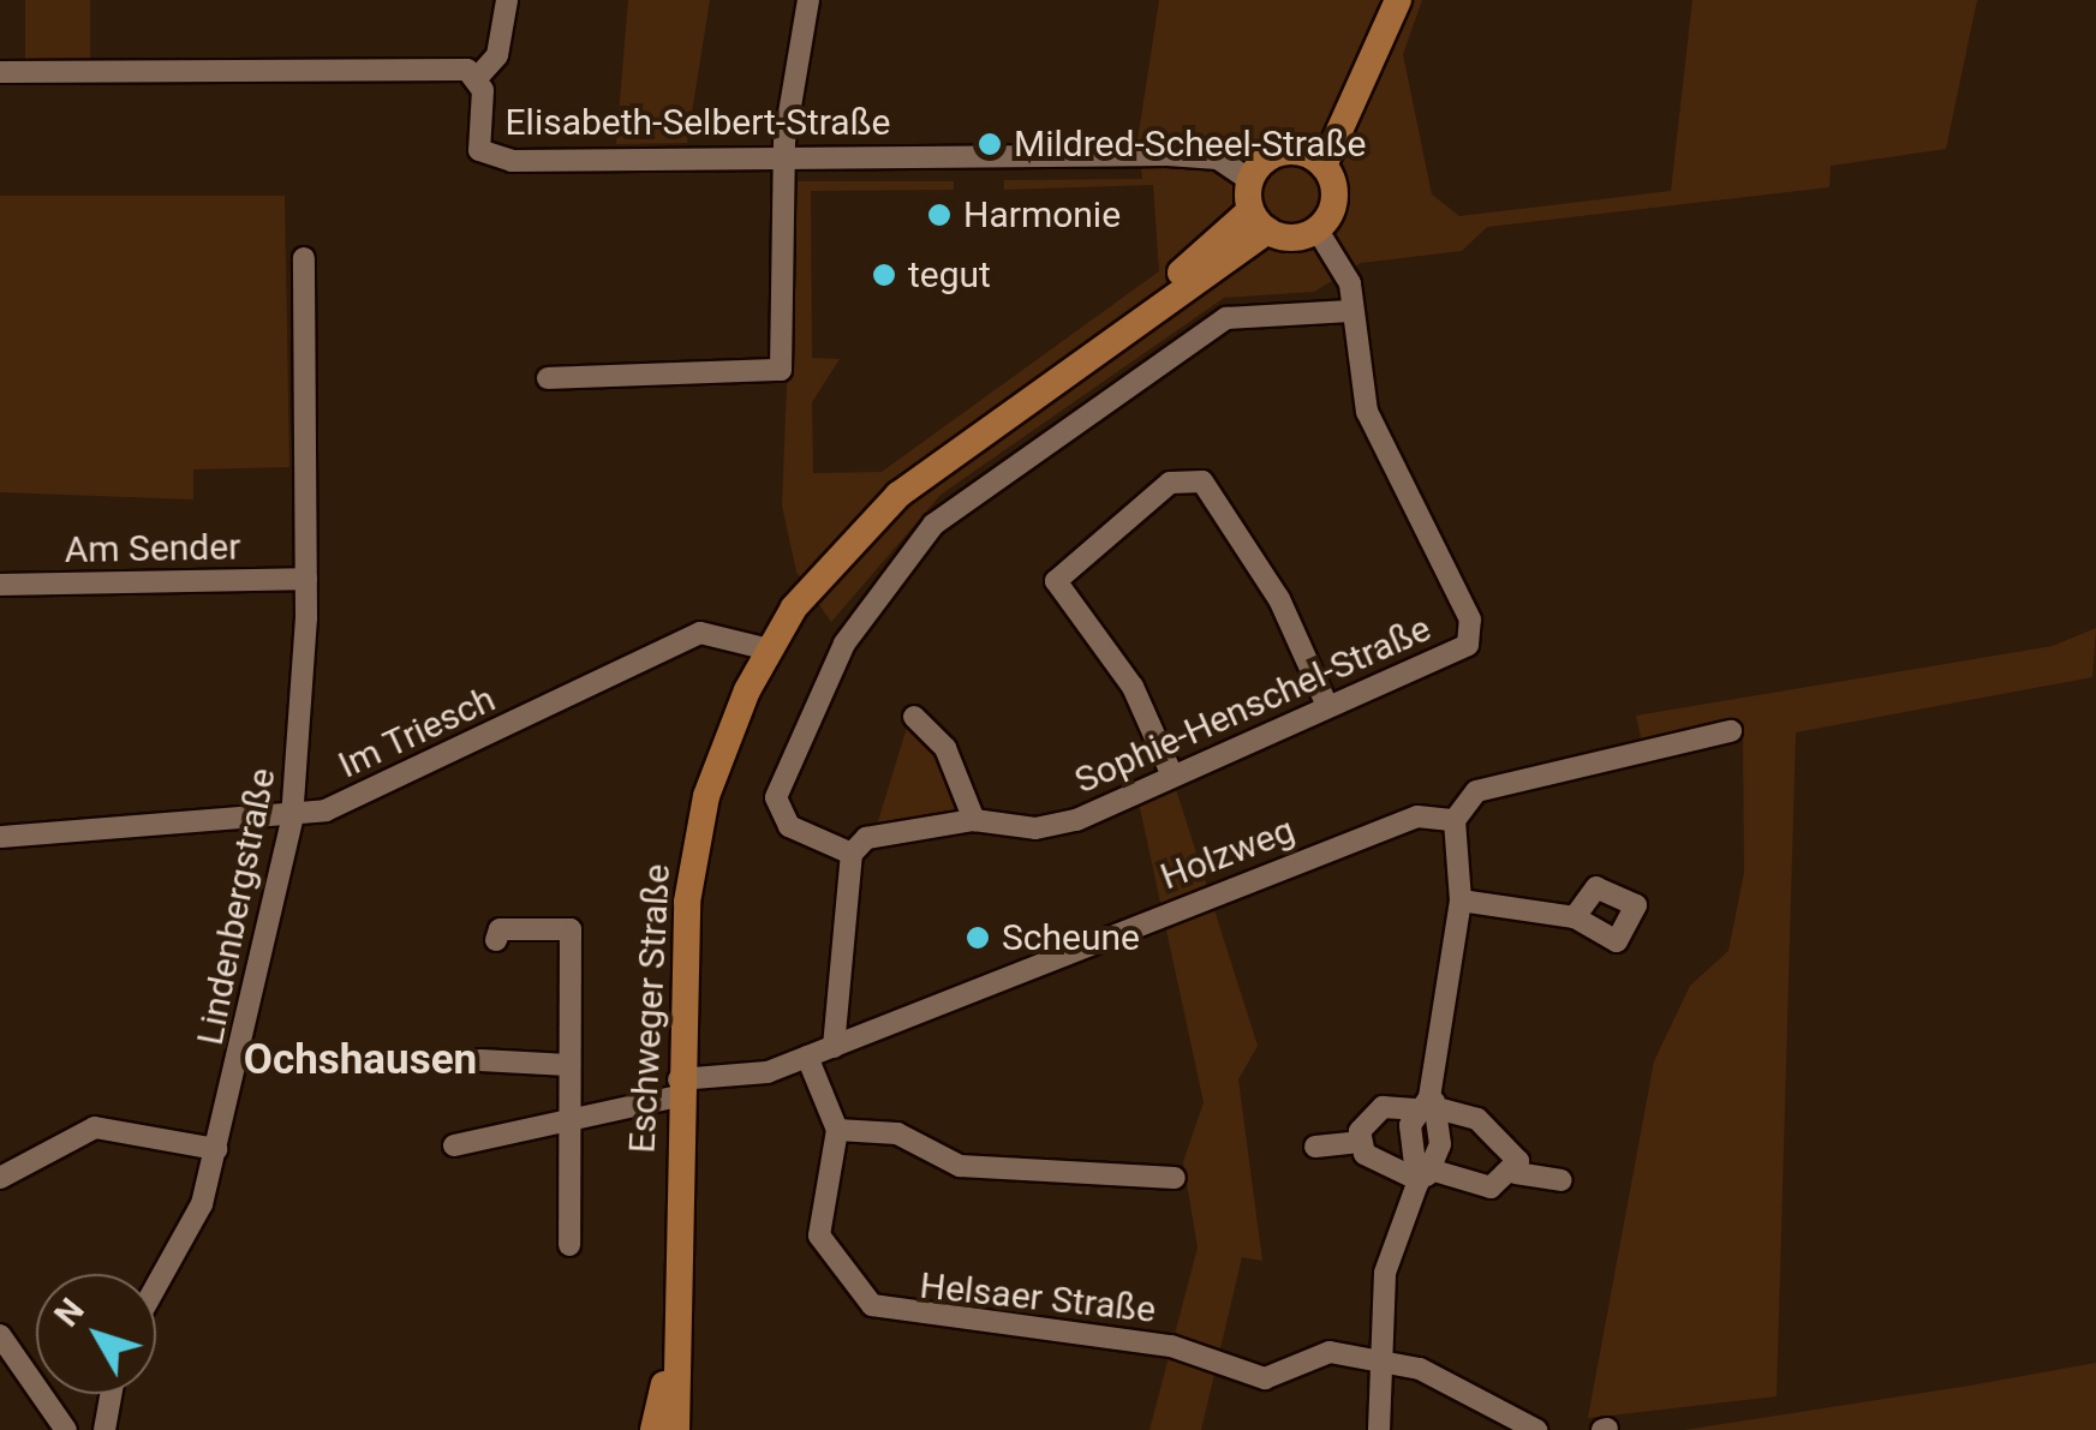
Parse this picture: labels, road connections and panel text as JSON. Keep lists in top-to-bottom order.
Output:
{
  "streets": {
    "main road": ["Eschweger Straße"],
    "street": [
      "Elisabeth-Selbert-Straße",
      "Am Sender",
      "Sophie-Henschel-Straße",
      "Im Triesch",
      "Holzweg",
      "Lindenbergstraße",
      "Helsaer Straße"
    ]
  },
  "crossings": [
    ["Elisabeth-Selbert-Straße", "Sophie-Henschel-Straße"],
    ["Elisabeth-Selbert-Straße", "Eschweger Straße"],
    ["Am Sender", "Lindenbergstraße"],
    ["Sophie-Henschel-Straße", "Eschweger Straße"],
    ["Im Triesch", "Lindenbergstraße"],
    ["Im Triesch", "Eschweger Straße"],
    ["Holzweg", "Eschweger Straße"]
  ],
  "districts": ["Ochshausen"],
  "places": [
    "Mildred-Scheel-Straße",
    "Harmonie",
    "tegut",
    "Scheune"
  ],
  "north": "top left"
}
